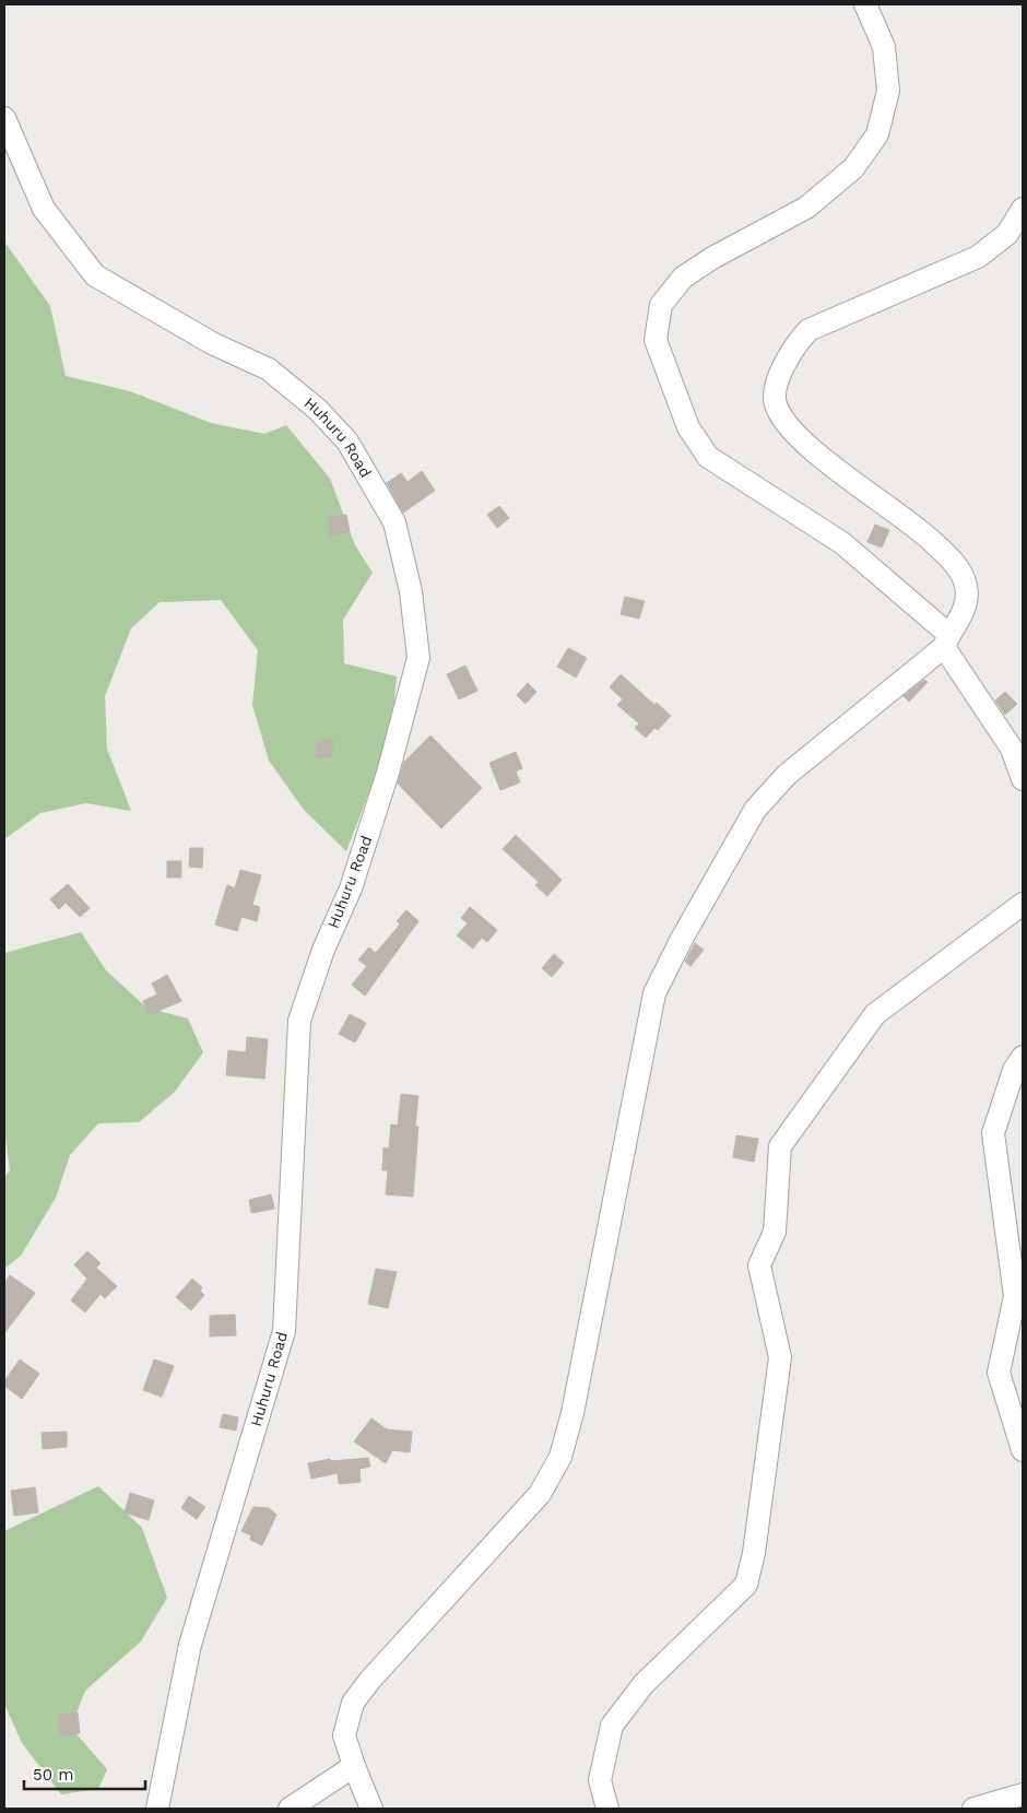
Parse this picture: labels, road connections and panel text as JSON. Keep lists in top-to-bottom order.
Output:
{
  "streets": {
    "street": ["Huhuru Road"]
  },
  "scale_bar": "50 m"
}
